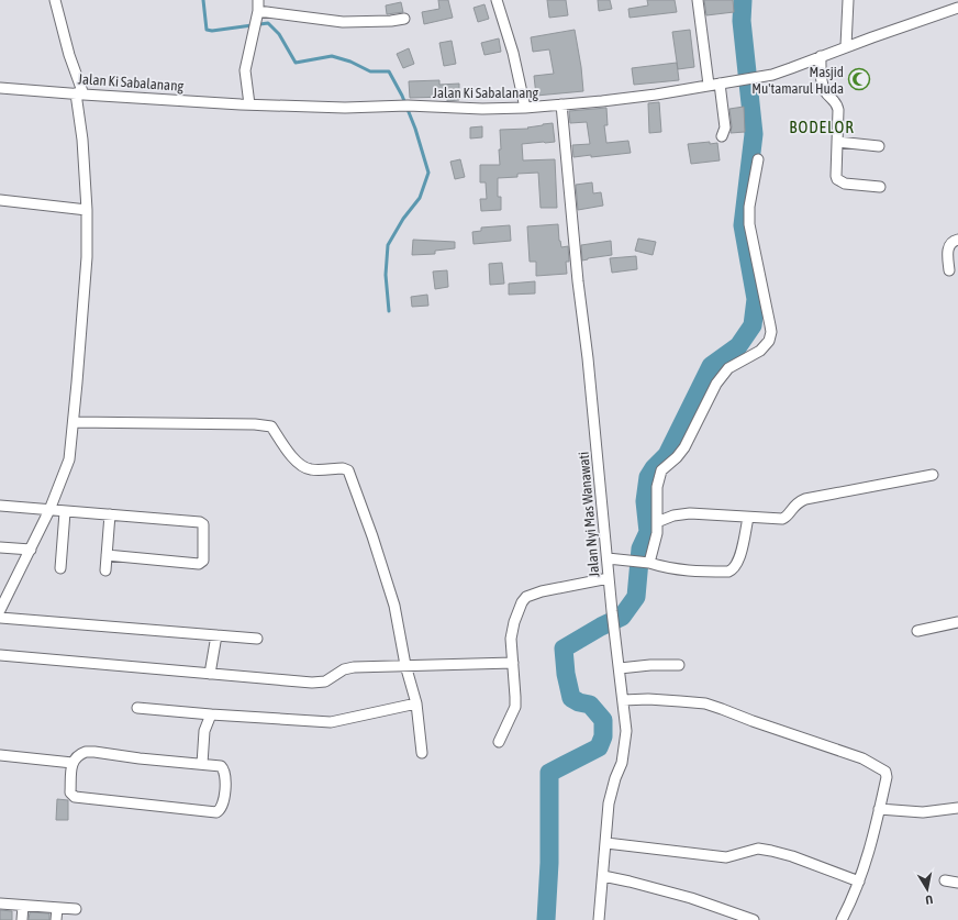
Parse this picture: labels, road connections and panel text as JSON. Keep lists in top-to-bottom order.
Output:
{
  "streets": {
    "street": ["Jalan Ki Sabalanang", "Jalan Nyi Mas Wanawati"]
  },
  "crossings": [
    ["Jalan Ki Sabalanang", "Jalan Nyi Mas Wanawati"]
  ],
  "districts": ["BODELOR"],
  "places": {
    "mosque": ["Masjid Mu'tamarul Huda"]
  },
  "north": "bottom"
}
